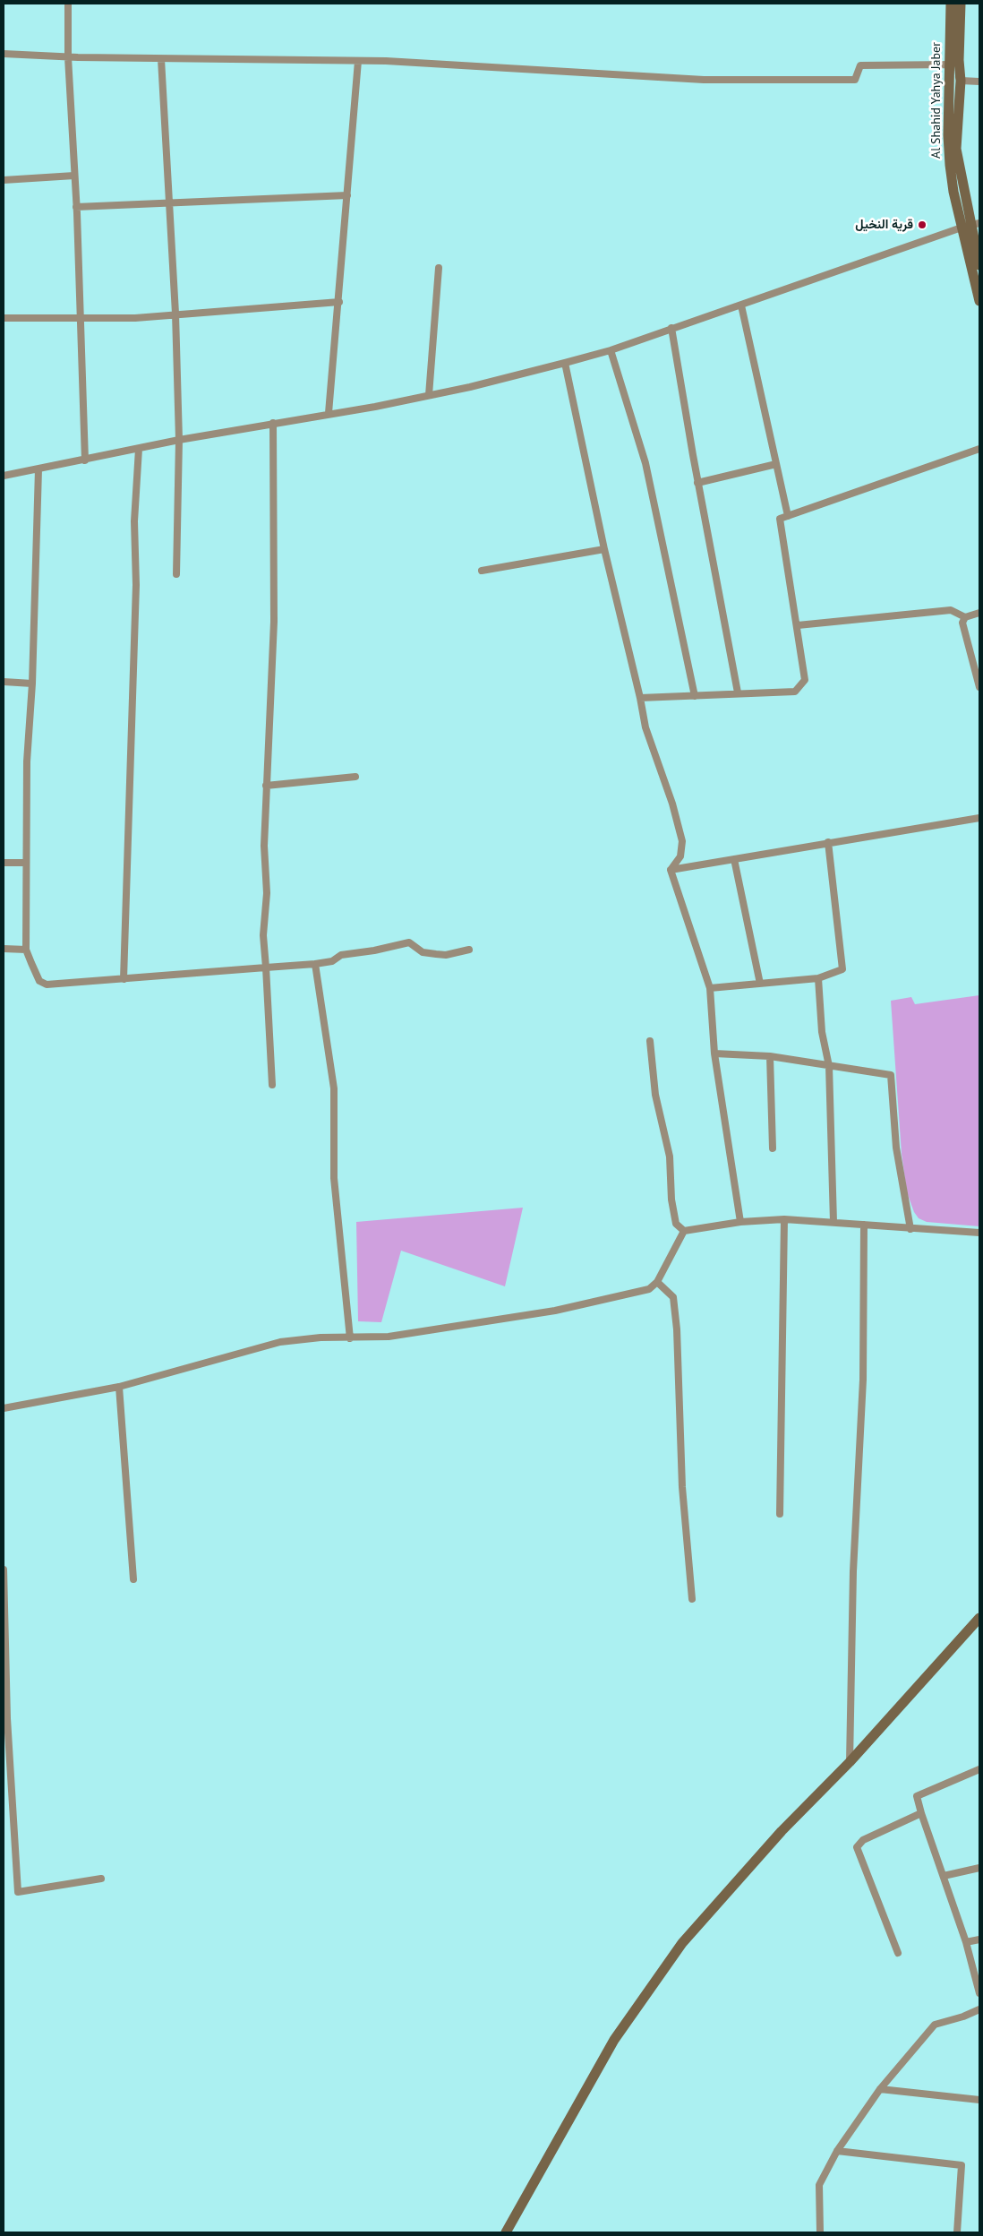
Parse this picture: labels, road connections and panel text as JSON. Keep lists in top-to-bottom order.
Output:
{
  "streets": {
    "street": ["Al Shahid Yahya Jaber"]
  },
  "places": ["قرية النخيل"]
}
